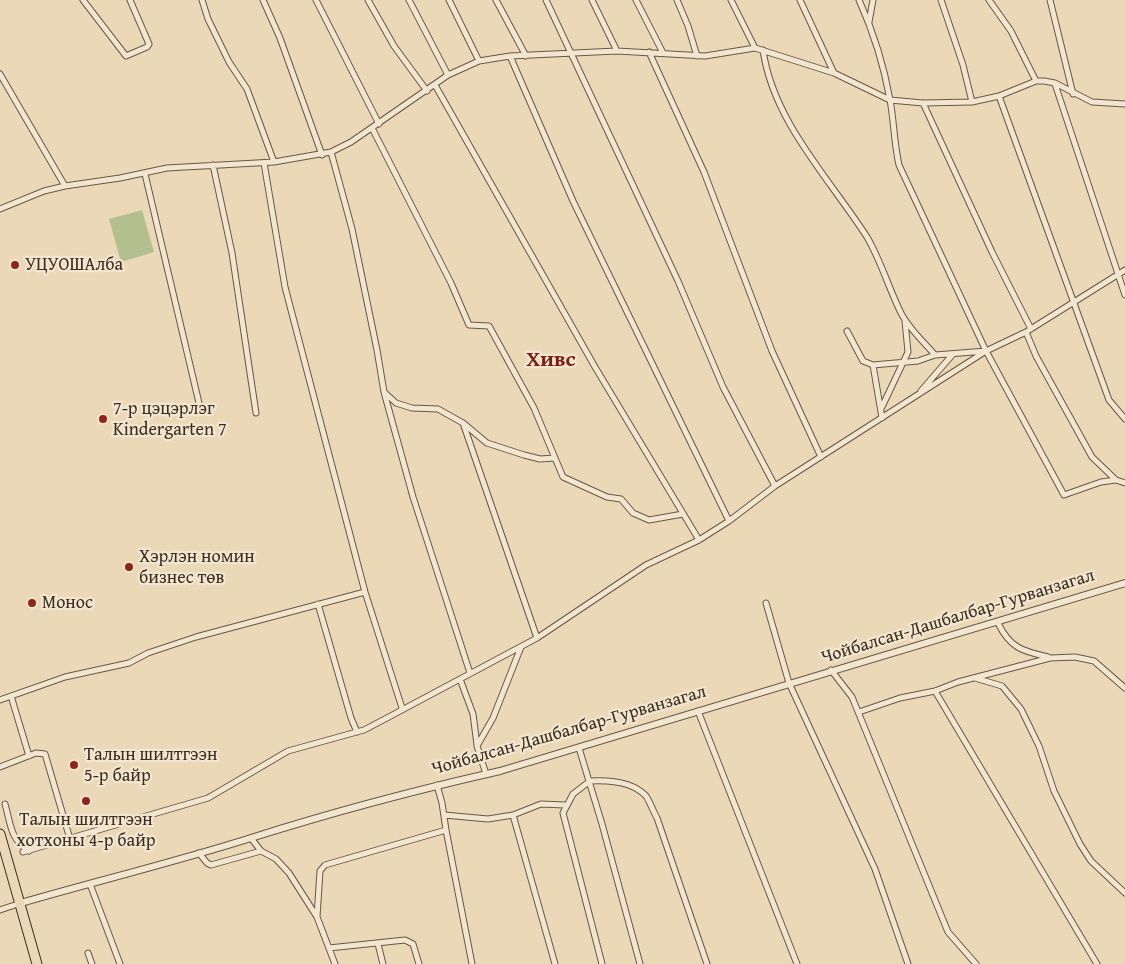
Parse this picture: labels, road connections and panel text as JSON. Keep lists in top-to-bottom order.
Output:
{
  "streets": {
    "street": ["Чойбалсан-Дашбалбар-Гурванзагал"]
  },
  "districts": ["Хивс"],
  "places": [
    "УЦУОШАлба",
    "7-р цэцэрлэг Kindergarten 7",
    "Хэрлэн номин бизнес төв",
    "Монос",
    "Талын шилтгээн 5-р байр",
    "Талын шилтгээн хотхоны 4-р байр"
  ]
}
